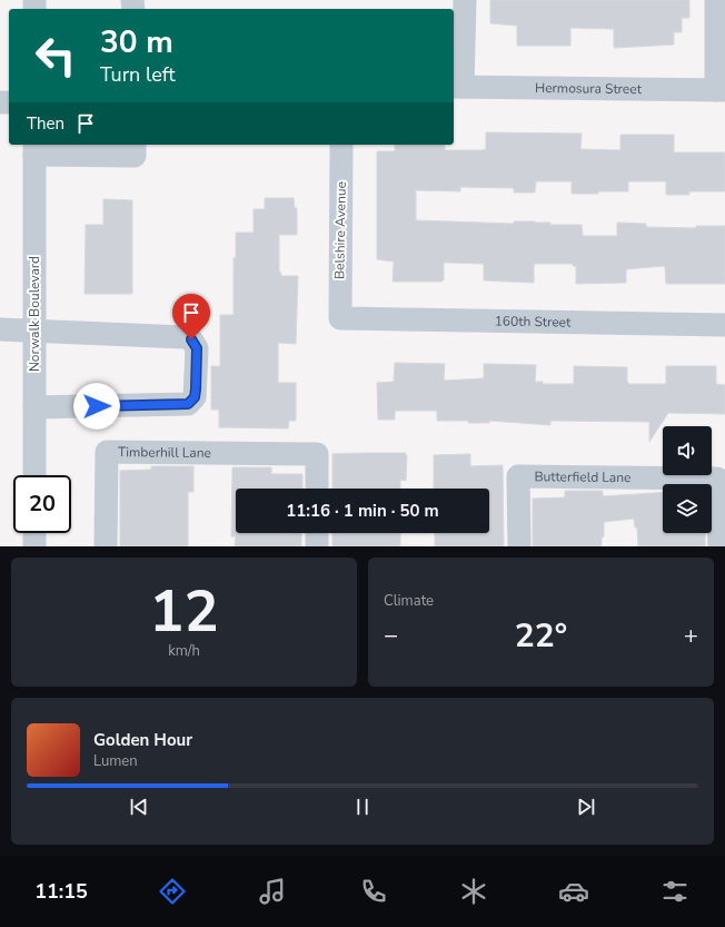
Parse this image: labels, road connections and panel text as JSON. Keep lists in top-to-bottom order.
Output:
{
  "streets": {
    "street": [
      "Hermosura Street",
      "Belshire Avenue",
      "Norwalk Boulevard",
      "160th Street",
      "Timberhill Lane",
      "Butterfield Lane"
    ]
  },
  "crossings": [
    ["Belshire Avenue", "160th Street"]
  ],
  "page": {
    "turn": ["30 m", "Turn left"],
    "then": "Then",
    "limit": "20",
    "trip": "11:16 · 1 min · 50 m",
    "tile": [
      ["12", "km/h"],
      "Climate"
    ],
    "heat": ["−", "22°", "+"],
    "song": ["Golden Hour", "Lumen"],
    "tabs": "11:15"
  }
}
